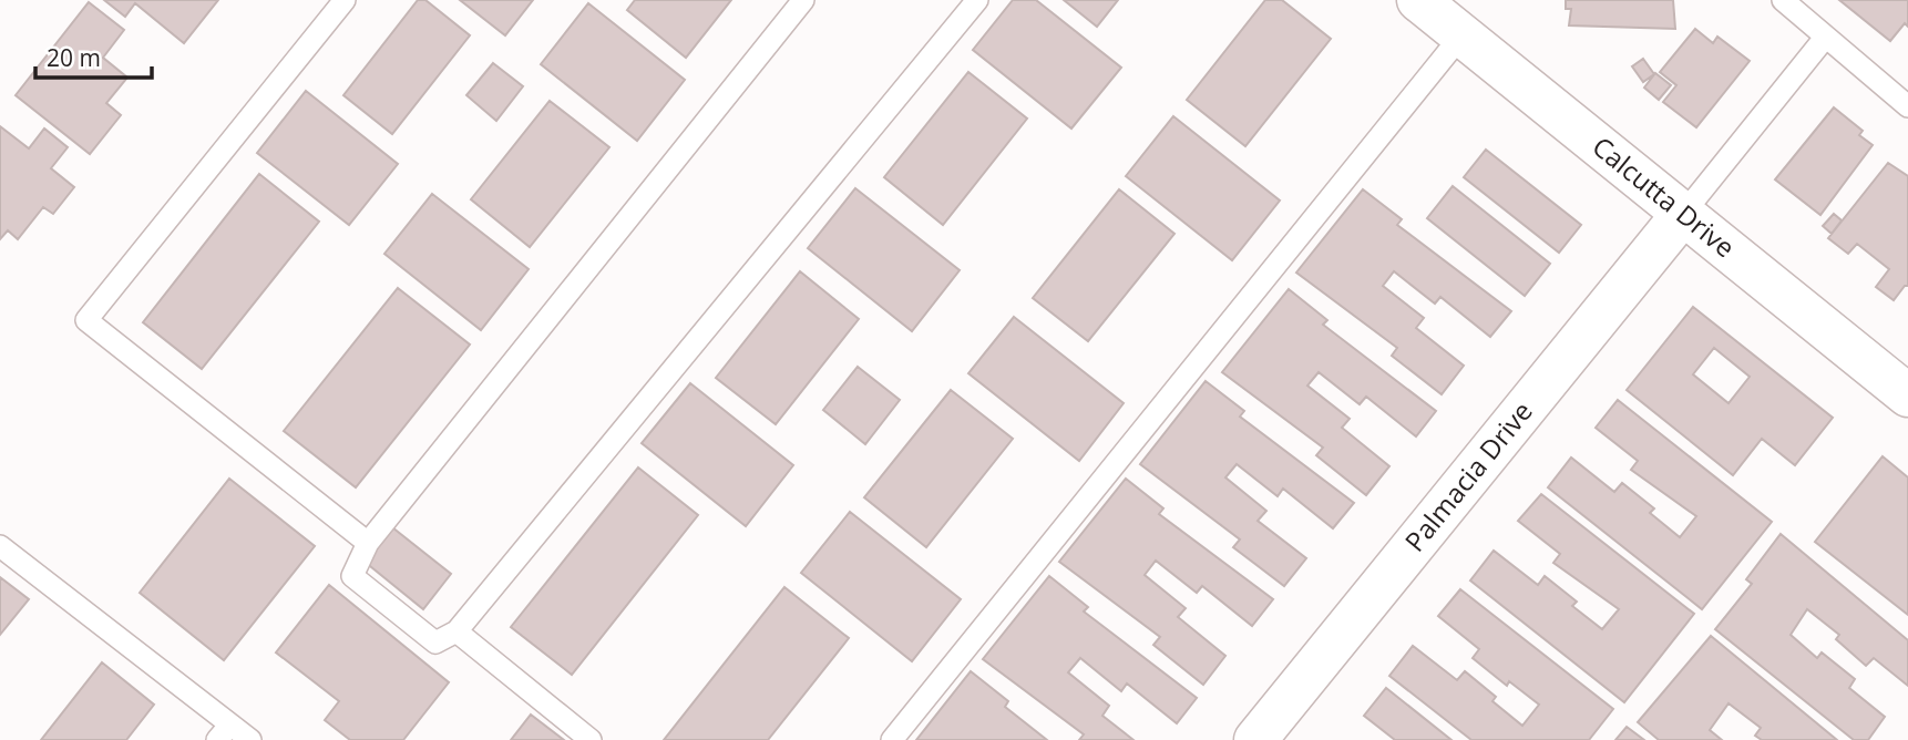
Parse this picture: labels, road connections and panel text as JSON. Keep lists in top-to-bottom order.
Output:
{
  "streets": {
    "street": ["Calcutta Drive", "Palmacia Drive"]
  },
  "crossings": [
    ["Calcutta Drive", "Palmacia Drive"]
  ],
  "scale_bar": "20 m"
}
